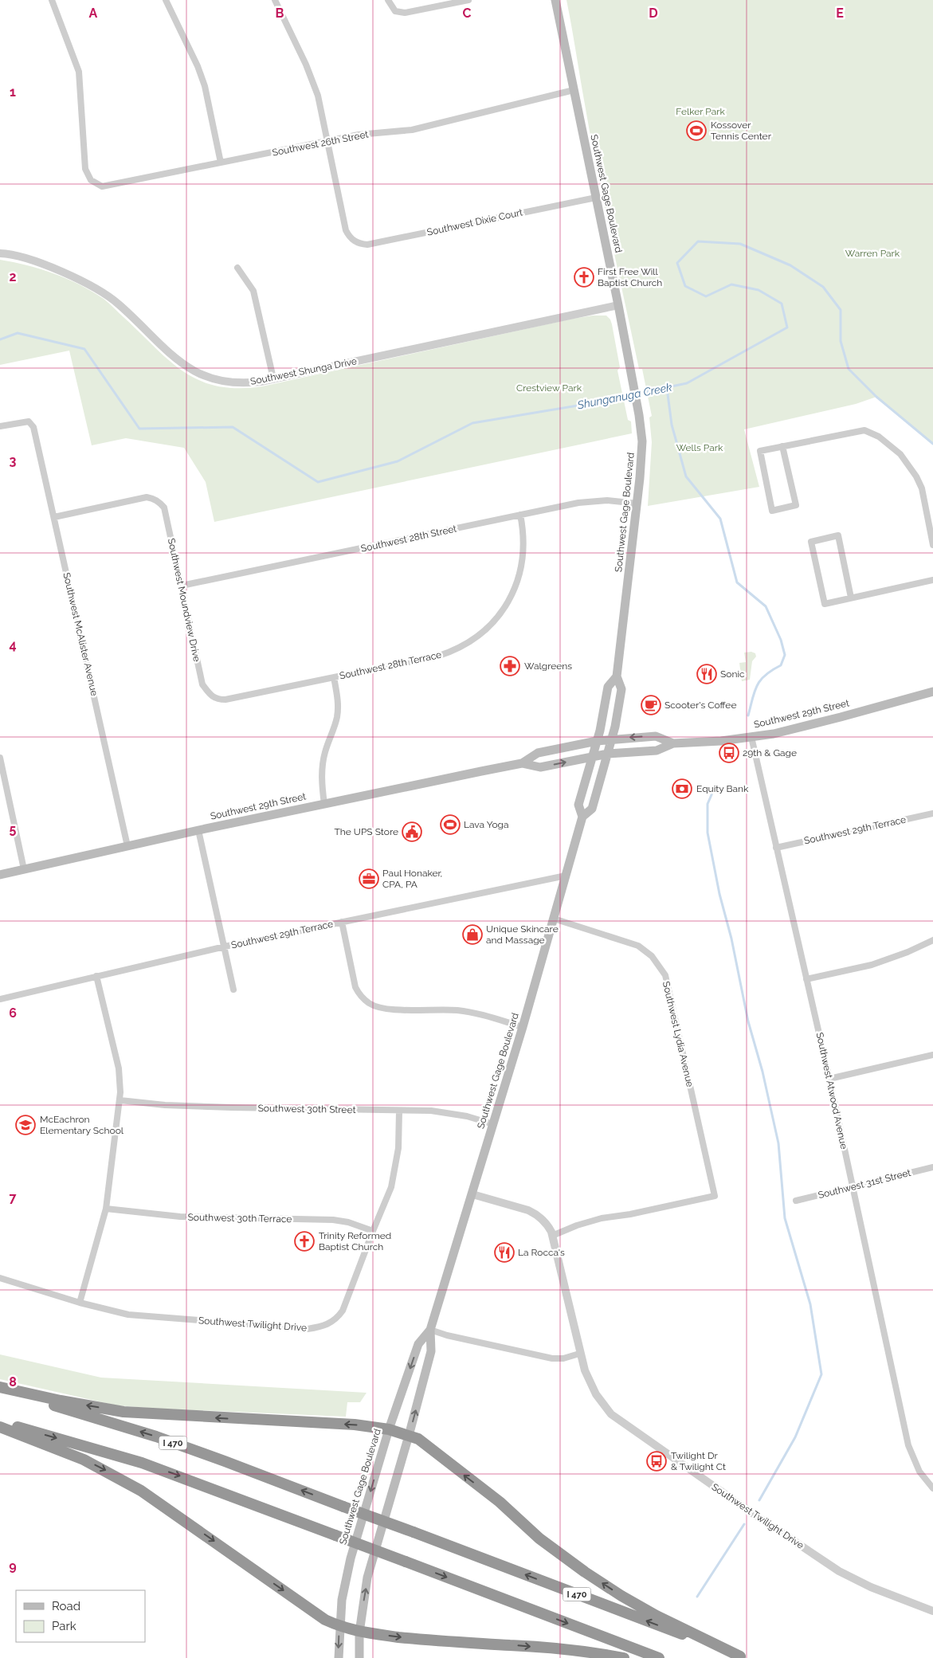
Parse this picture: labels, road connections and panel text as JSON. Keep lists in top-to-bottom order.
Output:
{
  "streets": {
    "highway": ["I 470"],
    "main road": ["Southwest Gage Boulevard", "Southwest 29th Street"],
    "street": [
      "Southwest 26th Street",
      "Southwest Dixie Court",
      "Southwest Shunga Drive",
      "Southwest 28th Street",
      "Southwest Moundview Drive",
      "Southwest McAlister Avenue",
      "Southwest 28th Terrace",
      "Southwest 29th Terrace",
      "Southwest Lydia Avenue",
      "Southwest Atwood Avenue",
      "Southwest 30th Street",
      "Southwest 31st Street",
      "Southwest 30th Terrace",
      "Southwest Twilight Drive"
    ]
  },
  "crossings": [
    ["Southwest 26th Street", "Southwest Gage Boulevard"],
    ["Southwest 26th Street", "Southwest Dixie Court"],
    ["Southwest Gage Boulevard", "Southwest Dixie Court"],
    ["Southwest Gage Boulevard", "Southwest Shunga Drive"],
    ["Southwest Gage Boulevard", "Southwest 28th Street"],
    ["Southwest Gage Boulevard", "Southwest 29th Street"],
    ["Southwest Gage Boulevard", "Southwest 29th Terrace"],
    ["Southwest Gage Boulevard", "Southwest Lydia Avenue"],
    ["Southwest Gage Boulevard", "Southwest 30th Street"],
    ["Southwest Gage Boulevard", "Southwest Twilight Drive"],
    ["Southwest 28th Street", "Southwest Moundview Drive"],
    ["Southwest 28th Street", "Southwest 28th Terrace"],
    ["Southwest Moundview Drive", "Southwest McAlister Avenue"],
    ["Southwest Moundview Drive", "Southwest 28th Terrace"],
    ["Southwest McAlister Avenue", "Southwest 29th Street"],
    ["Southwest 29th Street", "Southwest Atwood Avenue"],
    ["Southwest 29th Terrace", "Southwest Atwood Avenue"],
    ["Southwest Lydia Avenue", "Southwest Twilight Drive"],
    ["Southwest Atwood Avenue", "Southwest 31st Street"],
    ["Southwest 30th Street", "Southwest Twilight Drive"],
    ["Southwest 30th Terrace", "Southwest Twilight Drive"]
  ],
  "water": ["Shunganuga Creek"],
  "parks": [
    "Felker Park",
    "Warren Park",
    "Crestview Park",
    "Wells Park"
  ],
  "places": {
    "sports": ["Kossover Tennis Center", "Lava Yoga"],
    "church": ["First Free Will Baptist Church", "Trinity Reformed Baptist Church"],
    "pharmacy": ["Walgreens"],
    "restaurant": ["Sonic", "La Rocca's"],
    "cafe": ["Scooter's Coffee"],
    "bus stop": ["29th & Gage", "Twilight Dr & Twilight Ct"],
    "bank": ["Equity Bank"],
    "public building": ["The UPS Store"],
    "office": ["Paul Honaker, CPA, PA"],
    "shop": ["Unique Skincare and Massage"],
    "school or university": ["McEachron Elementary School"]
  },
  "legend": ["Road", "Park"],
  "grid": {
    "columns": [
      "A",
      "B",
      "C",
      "D",
      "E"
    ],
    "rows": [
      "1",
      "2",
      "3",
      "4",
      "5",
      "6",
      "7",
      "8",
      "9"
    ]
  }
}
